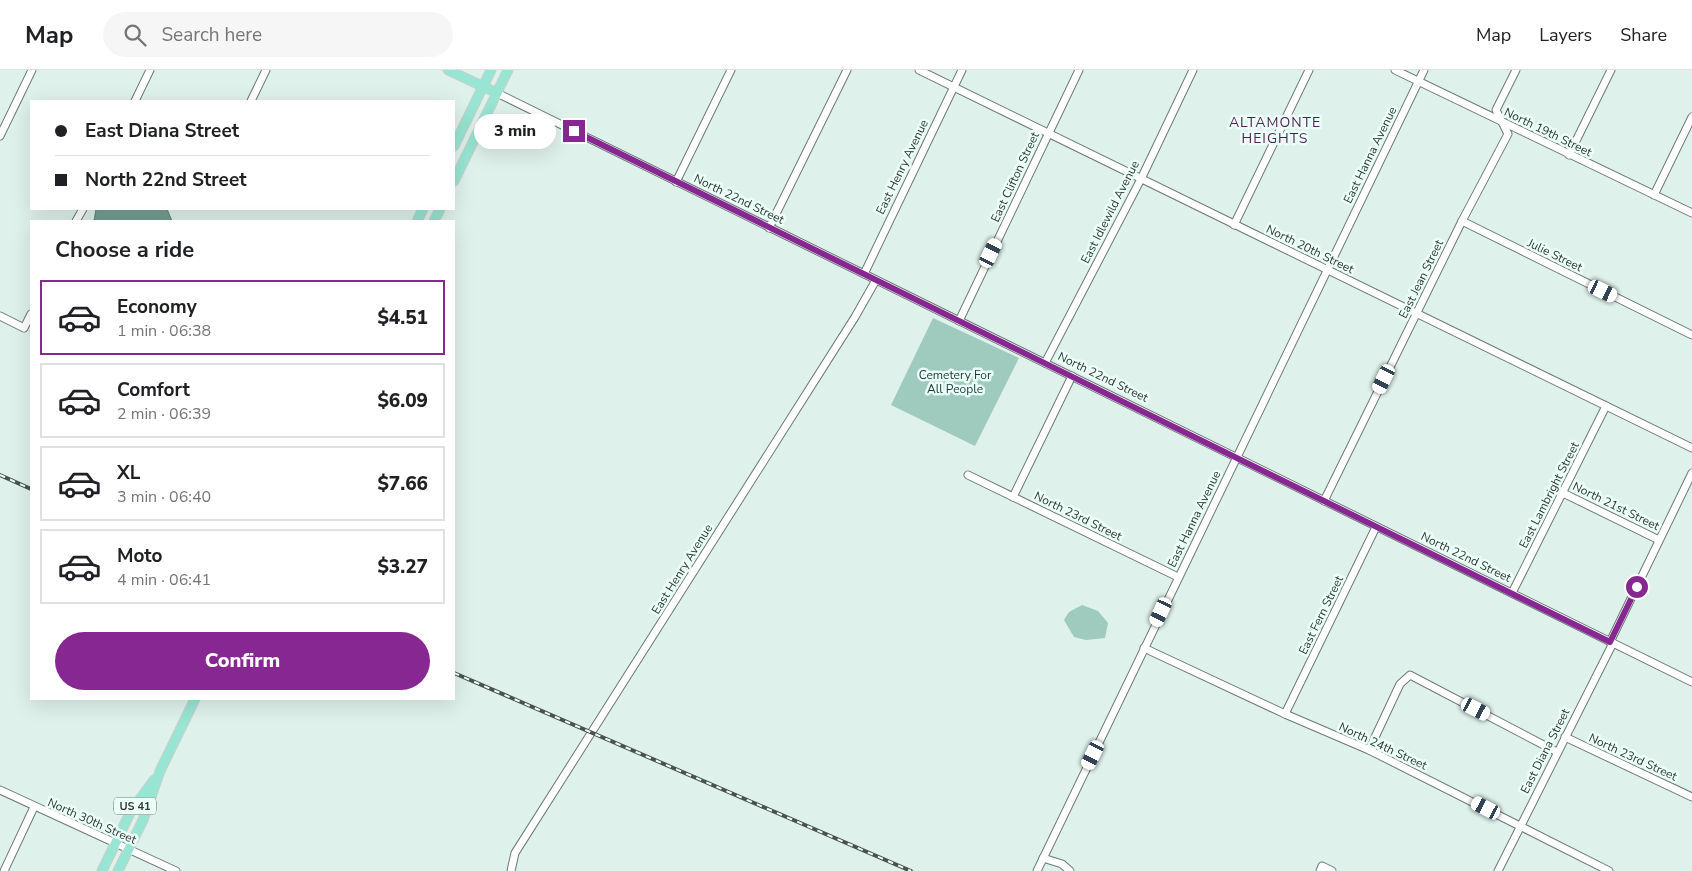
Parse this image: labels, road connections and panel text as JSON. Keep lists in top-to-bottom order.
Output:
{
  "streets": {
    "main road": ["North 22nd Street", "US 41"],
    "street": [
      "North 19th Street",
      "East Hanna Avenue",
      "East Henry Avenue",
      "East Clifton Street",
      "East Idlewild Avenue",
      "North 20th Street",
      "Julie Street",
      "East Jean Street",
      "East Lambright Street",
      "North 21st Street",
      "North 23rd Street",
      "East Fern Street",
      "North 24th Street",
      "East Diana Street",
      "North 30th Street"
    ]
  },
  "crossings": [
    ["North 19th Street", "East Hanna Avenue"],
    ["North 19th Street", "East Jean Street"],
    ["East Hanna Avenue", "North 22nd Street"],
    ["East Hanna Avenue", "North 20th Street"],
    ["East Hanna Avenue", "North 23rd Street"],
    ["East Hanna Avenue", "North 24th Street"],
    ["East Henry Avenue", "North 22nd Street"],
    ["East Henry Avenue", "North 20th Street"],
    ["East Clifton Street", "North 22nd Street"],
    ["East Clifton Street", "North 20th Street"],
    ["North 22nd Street", "East Idlewild Avenue"],
    ["North 22nd Street", "East Jean Street"],
    ["North 22nd Street", "East Lambright Street"],
    ["North 22nd Street", "East Fern Street"],
    ["North 22nd Street", "East Diana Street"],
    ["East Idlewild Avenue", "North 20th Street"],
    ["North 20th Street", "East Jean Street"],
    ["North 20th Street", "East Lambright Street"],
    ["Julie Street", "East Jean Street"],
    ["East Lambright Street", "North 21st Street"],
    ["North 21st Street", "East Diana Street"],
    ["North 23rd Street", "East Diana Street"],
    ["East Fern Street", "North 24th Street"],
    ["North 24th Street", "East Diana Street"],
    ["US 41", "North 30th Street"]
  ],
  "districts": ["ALTAMONTE HEIGHTS"],
  "parks": ["Cemetery For All People"],
  "page": {
    "header": "Map",
    "search": "Search here",
    "nav": ["Map", "Layers", "Share"],
    "banner": ["East Diana Street", "North 22nd Street"],
    "bubble": "3 min",
    "heading": "Choose a ride",
    "list": [
      {
        "name": "Economy",
        "note": "1 min · 06:38",
        "value": "$4.51"
      },
      {
        "name": "Comfort",
        "note": "2 min · 06:39",
        "value": "$6.09"
      },
      {
        "name": "XL",
        "note": "3 min · 06:40",
        "value": "$7.66"
      },
      {
        "name": "Moto",
        "note": "4 min · 06:41",
        "value": "$3.27"
      }
    ],
    "buttons": "Confirm"
  }
}
